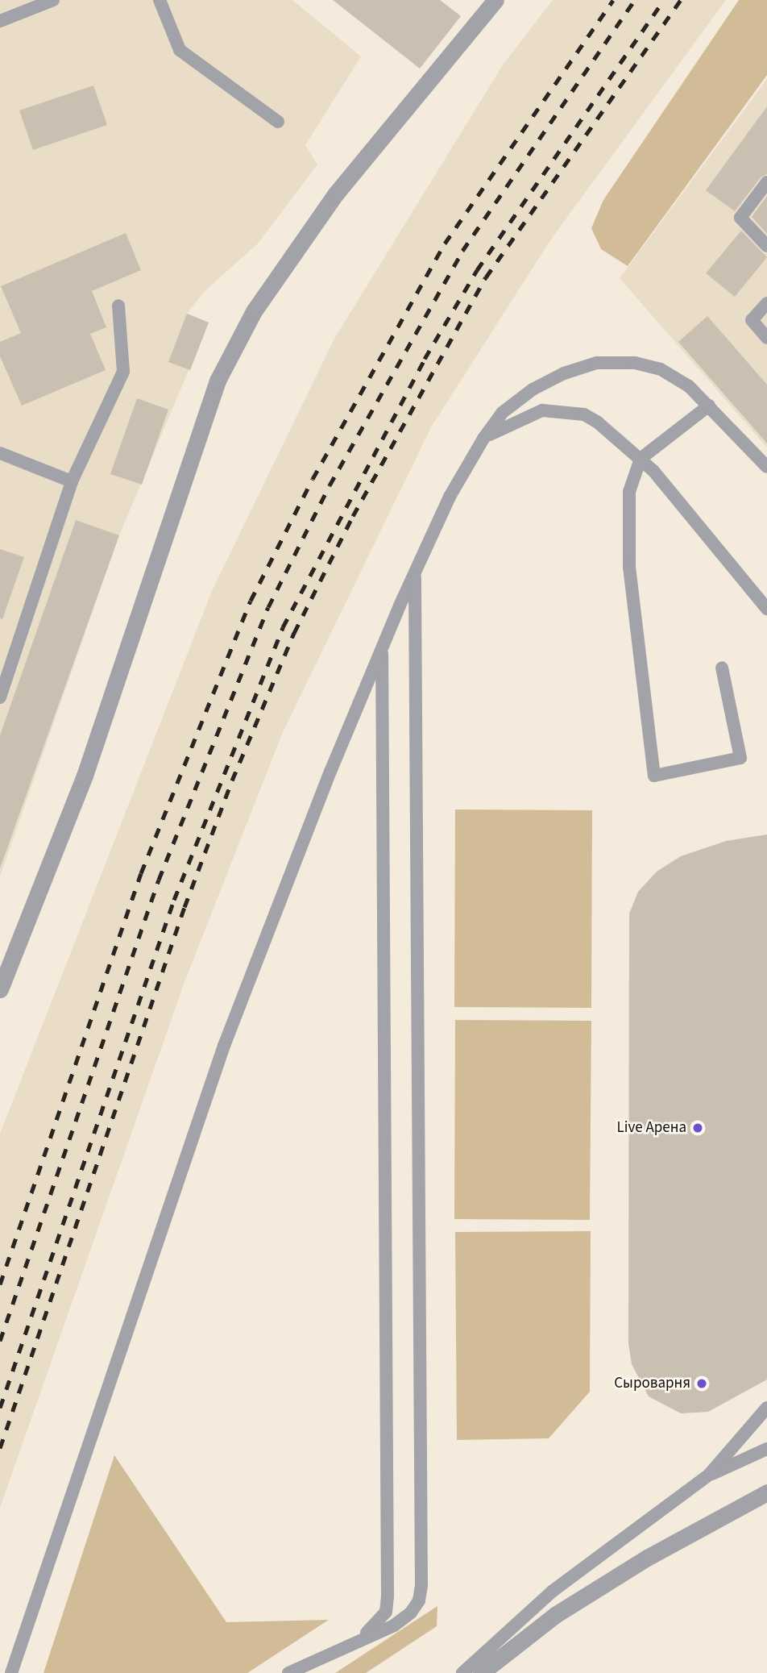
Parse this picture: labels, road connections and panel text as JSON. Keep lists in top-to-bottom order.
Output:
{
  "places": ["Live Арена", "Сыроварня"]
}
